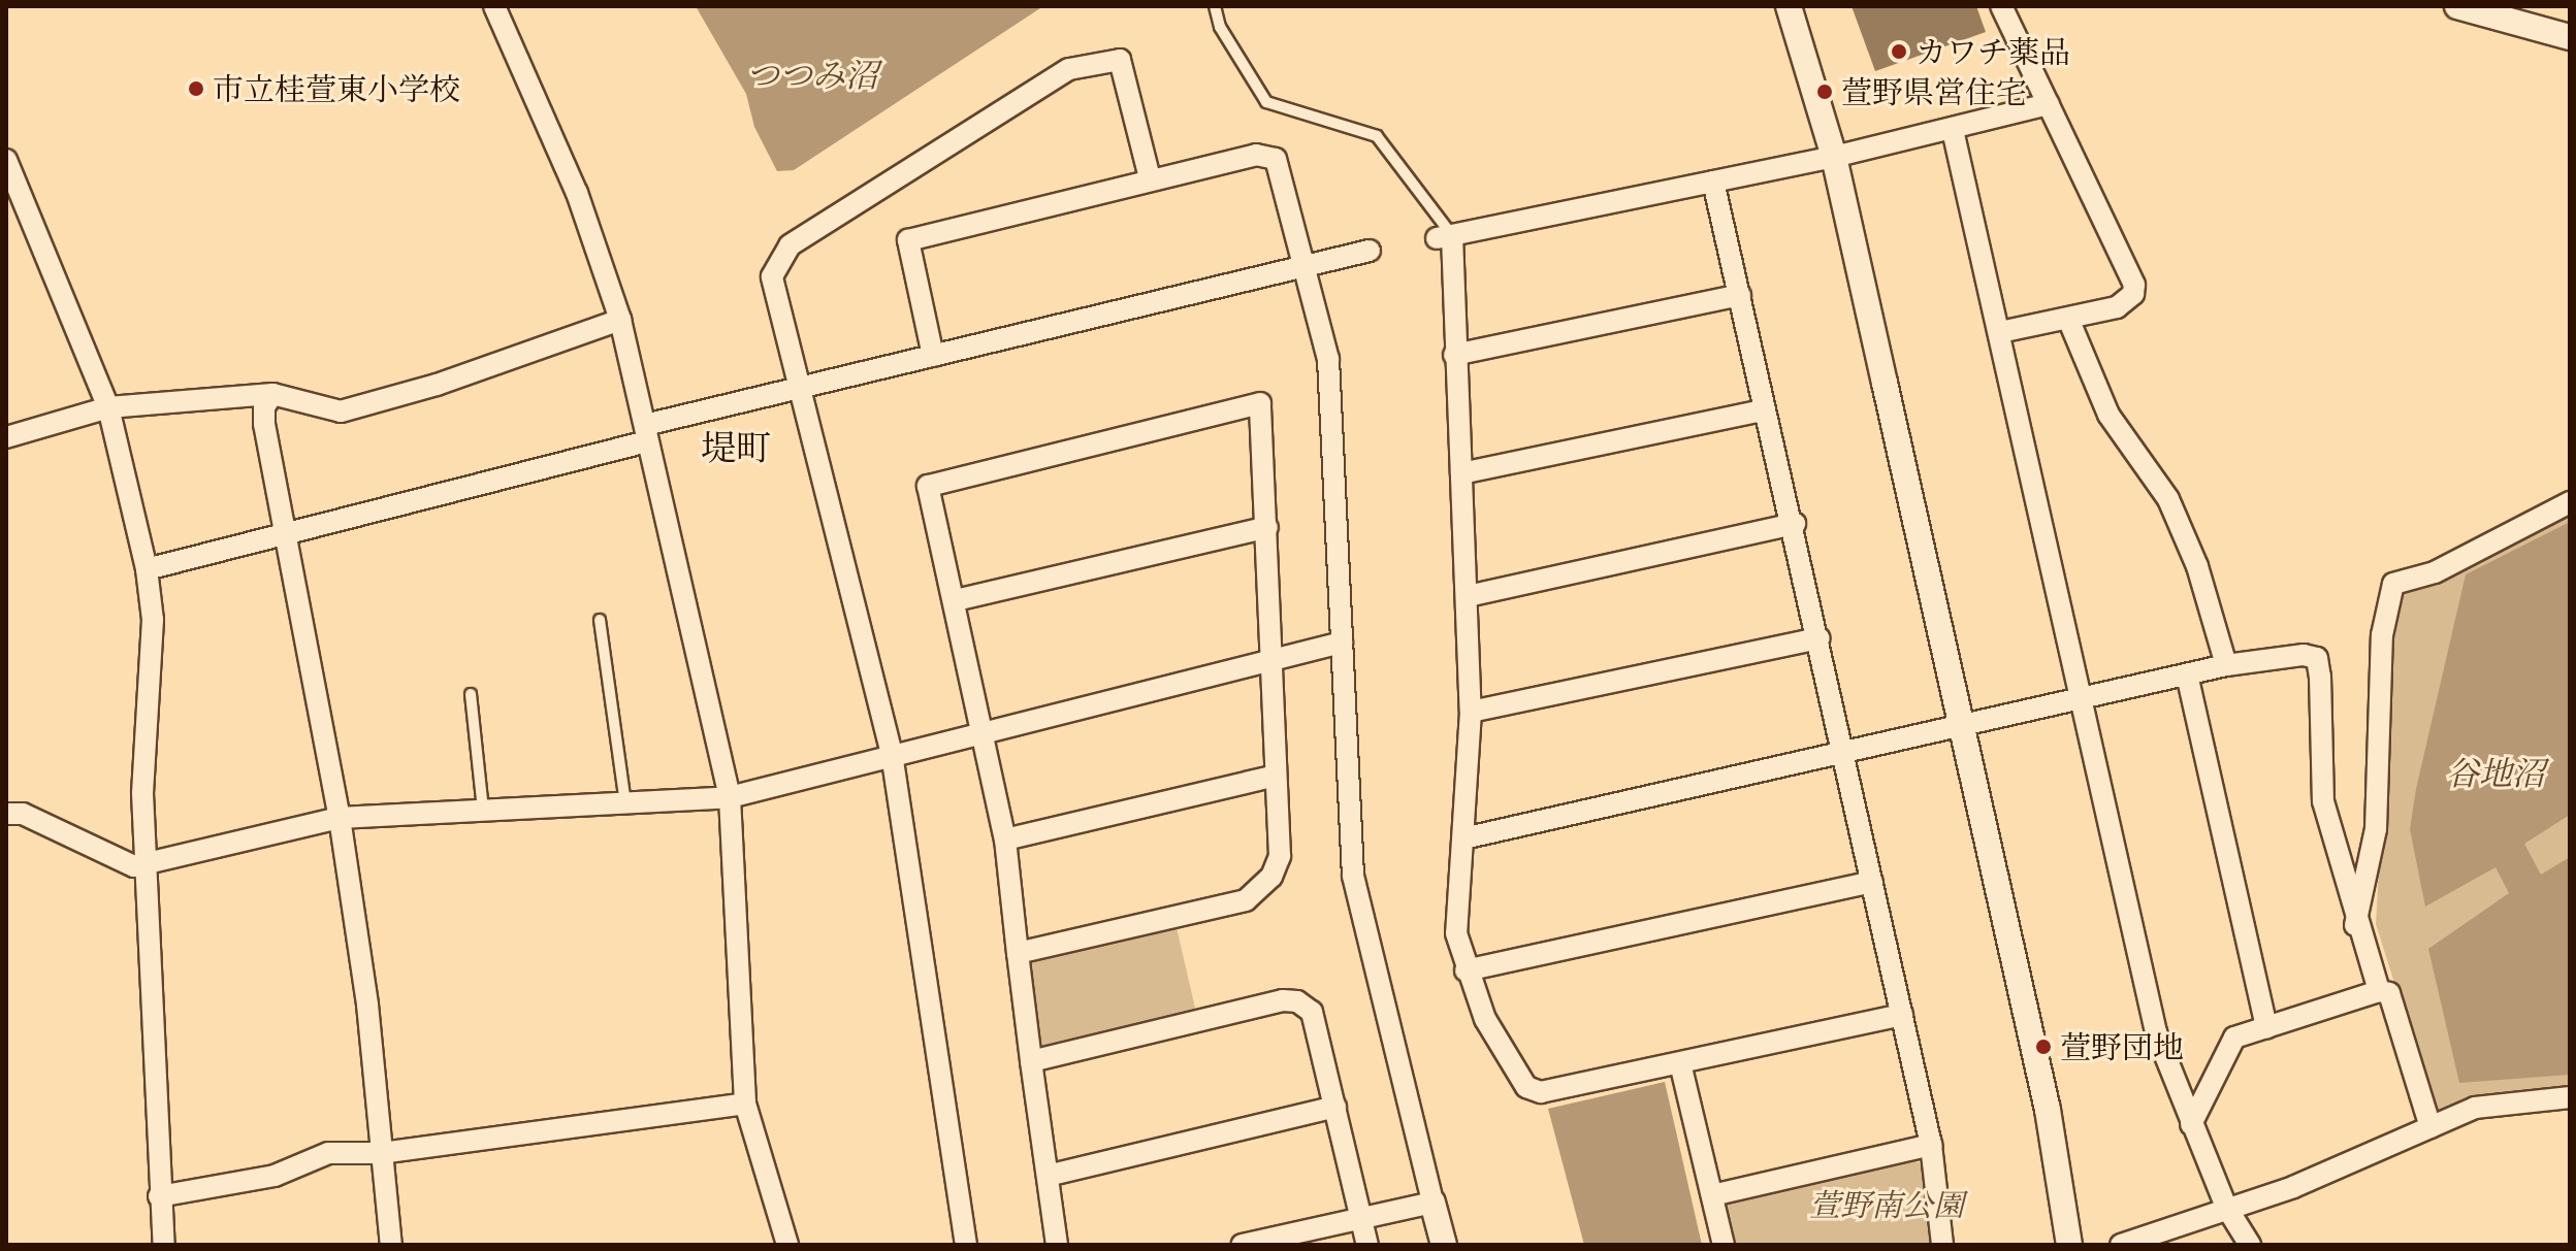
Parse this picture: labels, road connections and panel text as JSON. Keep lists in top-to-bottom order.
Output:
{
  "districts": ["堤町"],
  "water": ["つつみ沼", "谷地沼"],
  "parks": ["萱野南公園"],
  "places": [
    "カワチ薬品",
    "市立桂萱東小学校",
    "萱野県営住宅",
    "萱野団地"
  ]
}
